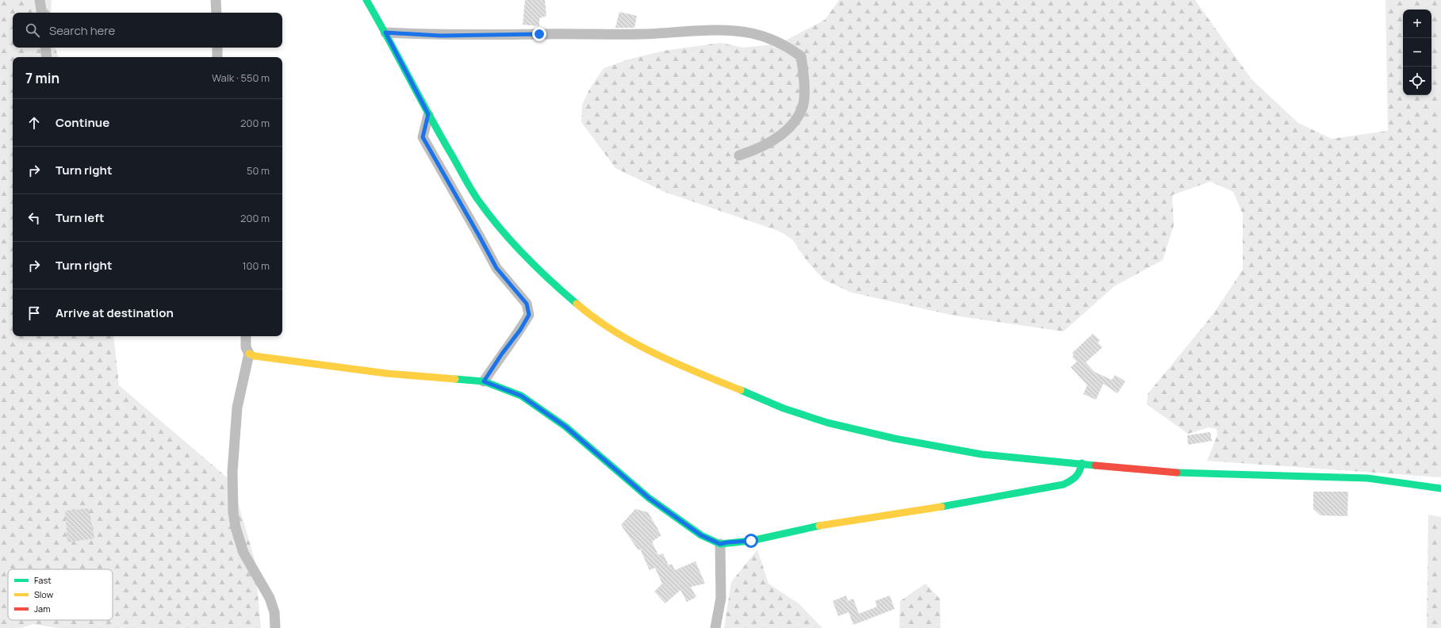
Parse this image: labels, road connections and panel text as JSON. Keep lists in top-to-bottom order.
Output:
{
  "legend": ["Fast", "Slow", "Jam"],
  "page": {
    "map_buttons": ["+", "−"],
    "search": "Search here",
    "heading": ["7 min", "Walk · 550 m"],
    "list": [
      ["Continue", "200 m"],
      ["Turn right", "50 m"],
      ["Turn left", "200 m"],
      ["Turn right", "100 m"],
      "Arrive at destination"
    ]
  }
}
